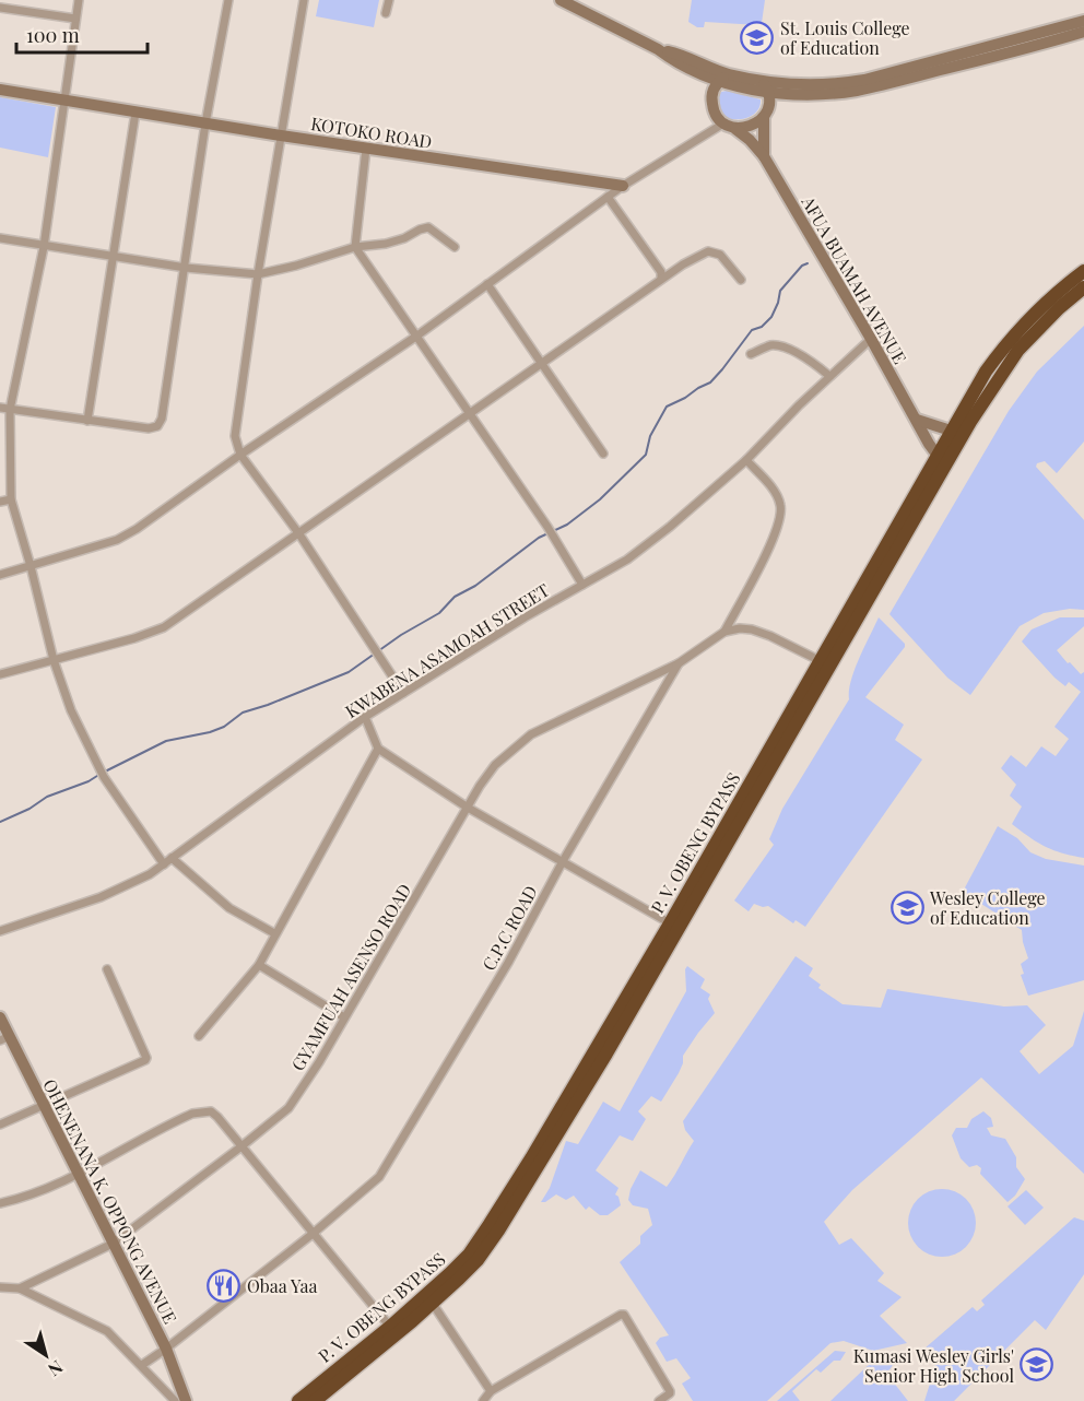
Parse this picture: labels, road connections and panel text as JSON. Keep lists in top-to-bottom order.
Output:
{
  "streets": {
    "highway": ["P. V. OBENG BYPASS"],
    "street": [
      "KOTOKO ROAD",
      "AFUA BUAMAH AVENUE",
      "KWABENA ASAMOAH STREET",
      "C.P.C ROAD",
      "GYAMFUAH ASENSO ROAD",
      "OHENENANA K. OPPONG AVENUE"
    ]
  },
  "crossings": [
    ["AFUA BUAMAH AVENUE", "KWABENA ASAMOAH STREET"],
    ["AFUA BUAMAH AVENUE", "P. V. OBENG BYPASS"],
    ["C.P.C ROAD", "OHENENANA K. OPPONG AVENUE"],
    ["GYAMFUAH ASENSO ROAD", "OHENENANA K. OPPONG AVENUE"]
  ],
  "places": {
    "school or university": ["St. Louis College of Education", "Wesley College of Education", "Kumasi Wesley Girls' Senior High School"],
    "restaurant": ["Obaa Yaa"]
  },
  "scale_bar": "100 m",
  "north": "bottom right"
}
